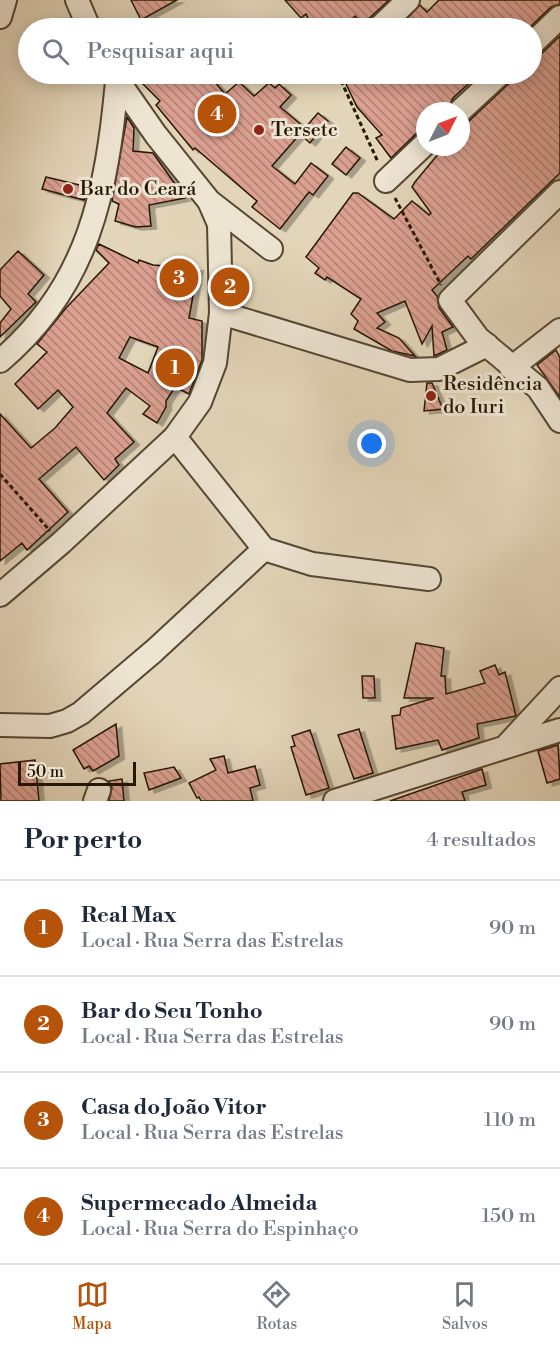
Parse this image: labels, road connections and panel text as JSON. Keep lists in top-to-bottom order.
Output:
{
  "places": ["Tersetc", "Bar do Ceará", "Residência do Iuri"],
  "scale_bar": "50 m",
  "north": "top right",
  "page": {
    "search": "Pesquisar aqui",
    "pins": [
      "4",
      "3",
      "2",
      "1"
    ],
    "scale": "50 m",
    "heading": ["Por perto", "4 resultados"],
    "list": [
      {
        "mark": "1",
        "name": "Real Max",
        "note": "Local · Rua Serra das Estrelas",
        "value": "90 m"
      },
      {
        "mark": "2",
        "name": "Bar do Seu Tonho",
        "note": "Local · Rua Serra das Estrelas",
        "value": "90 m"
      },
      {
        "mark": "3",
        "name": "Casa do João Vitor",
        "note": "Local · Rua Serra das Estrelas",
        "value": "110 m"
      },
      {
        "mark": "4",
        "name": "Supermecado Almeida",
        "note": "Local · Rua Serra do Espinhaço",
        "value": "150 m"
      }
    ],
    "nav": ["Mapa", "Rotas", "Salvos"]
  }
}
